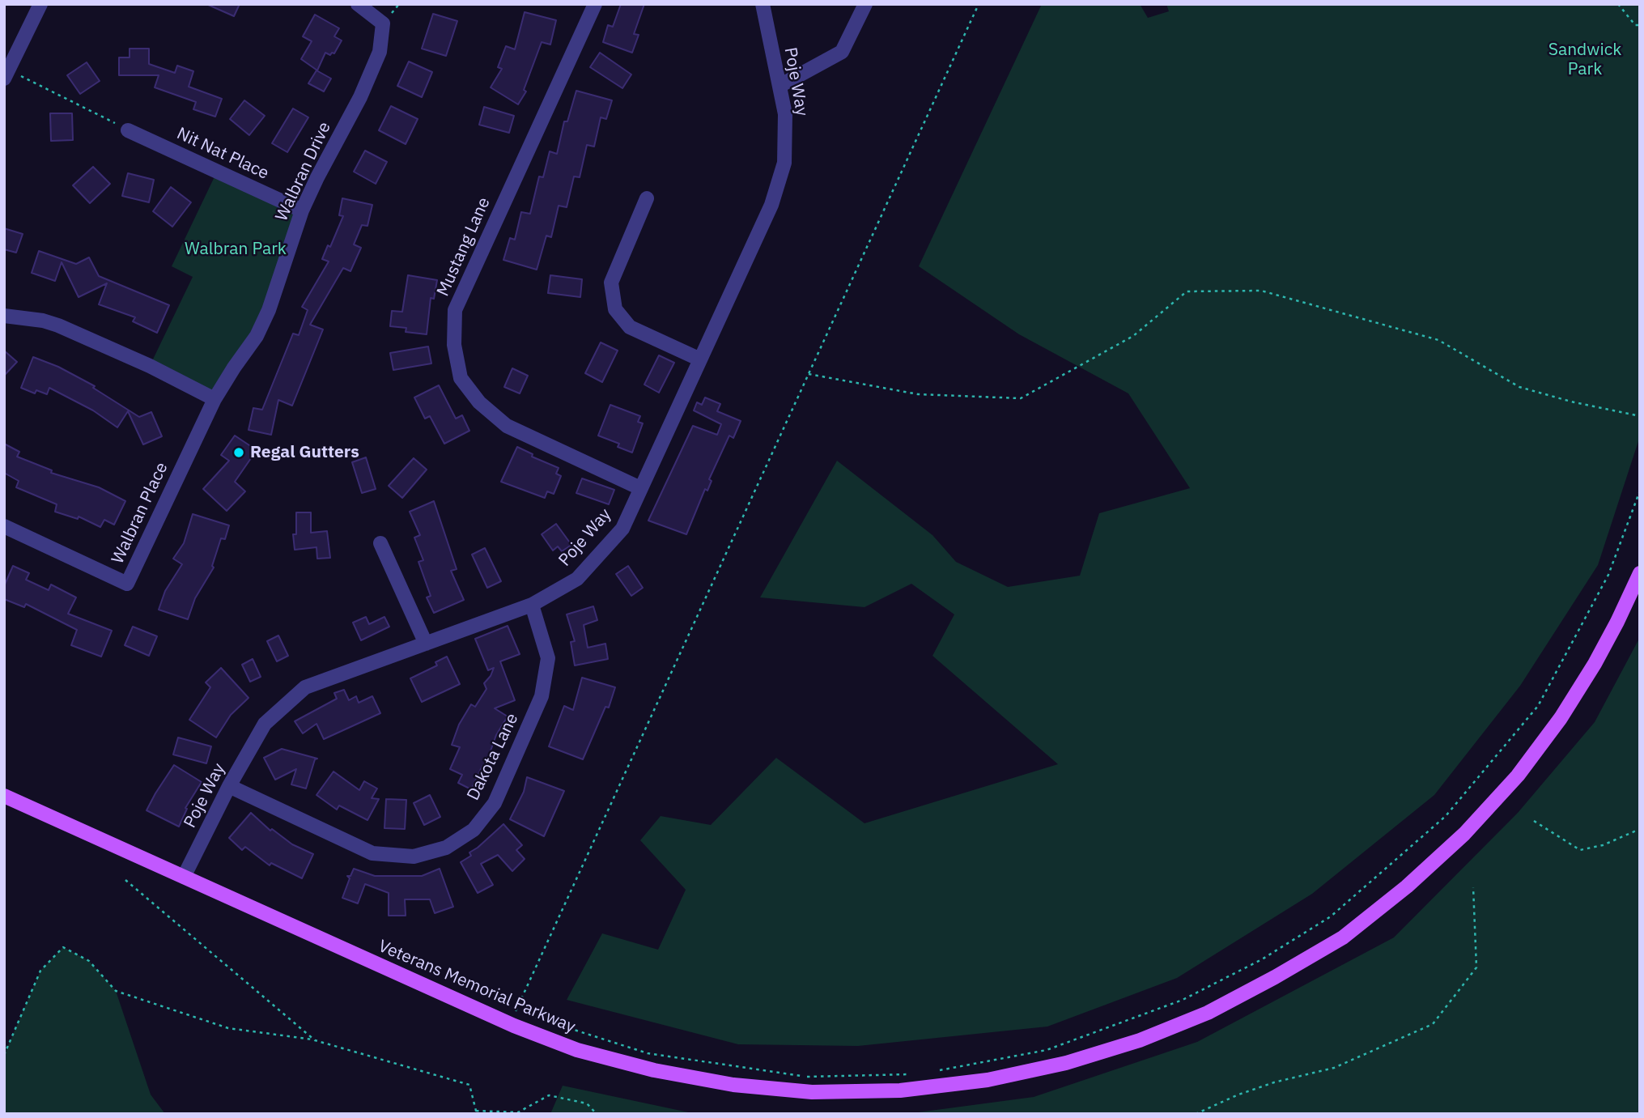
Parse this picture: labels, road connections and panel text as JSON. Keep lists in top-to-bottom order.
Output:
{
  "streets": {
    "main road": ["Veterans Memorial Parkway"],
    "street": [
      "Poje Way",
      "Nit Nat Place",
      "Walbran Drive",
      "Mustang Lane",
      "Walbran Place",
      "Dakota Lane"
    ]
  },
  "crossings": [
    ["Poje Way", "Mustang Lane"],
    ["Poje Way", "Dakota Lane"],
    ["Poje Way", "Veterans Memorial Parkway"],
    ["Nit Nat Place", "Walbran Drive"],
    ["Walbran Drive", "Walbran Place"]
  ],
  "parks": ["Sandwick Park", "Walbran Park"],
  "places": ["Regal Gutters"]
}
